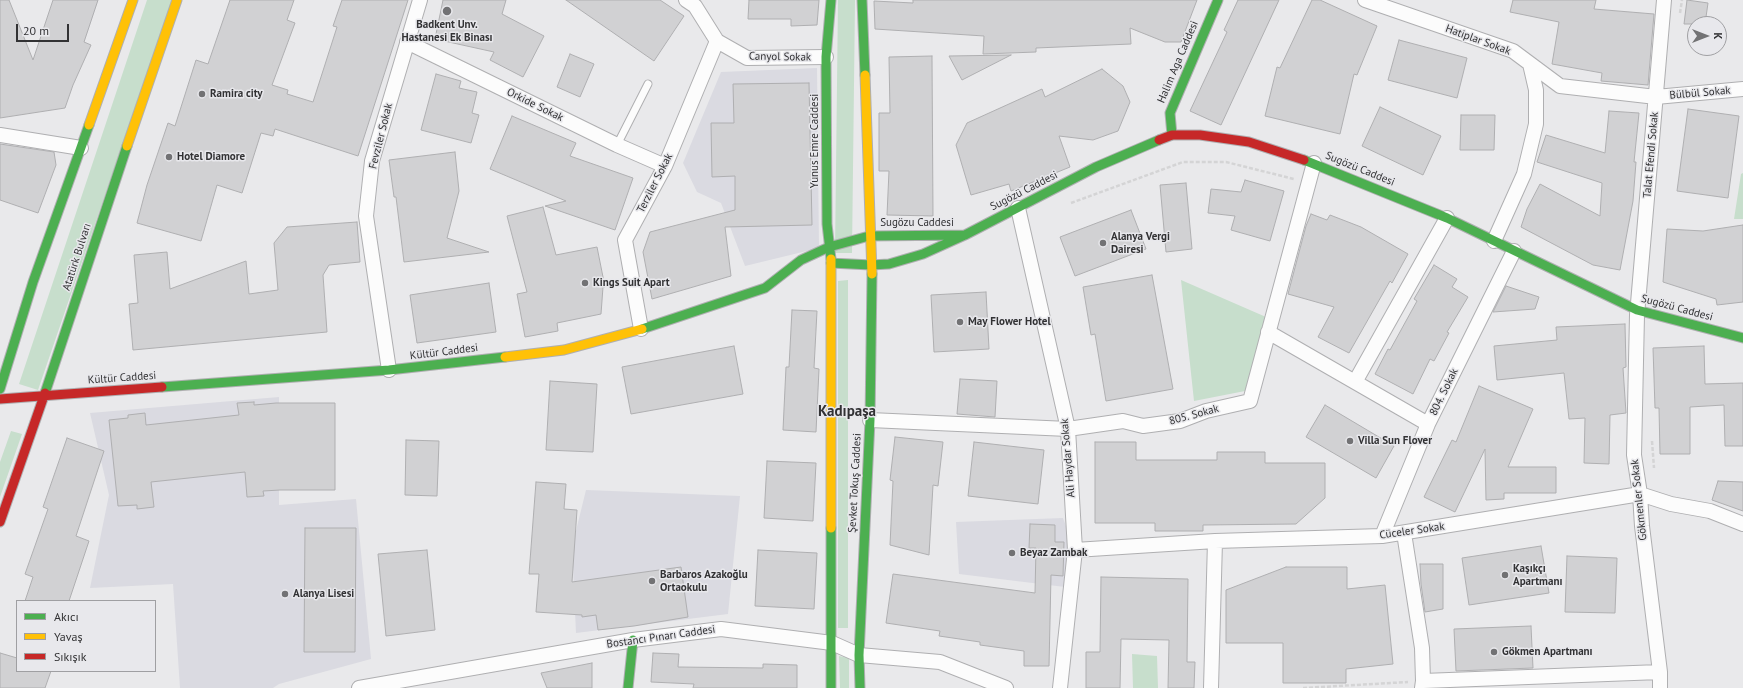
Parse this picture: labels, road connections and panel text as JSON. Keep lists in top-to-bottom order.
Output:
{
  "streets": {
    "street": [
      "Hatiplar Sokak",
      "Canyol Sokak",
      "Halim Aga Caddesi",
      "Bülbül Sokak",
      "Orkide Sokak",
      "Fevziler Sokak",
      "Yunus Emre Caddesi",
      "Talat Efendi Sokak",
      "Sugözü Caddesi",
      "Terziler Sokak",
      "Sugözu Caddesi",
      "Atatürk Bulvarı",
      "Kültür Caddesi",
      "804. Sokak",
      "805. Sokak",
      "Ali Haydar Sokak",
      "Şevket Tokuş Caddesi",
      "Gökmenler Sokak",
      "Cüceler Sokak",
      "Bostancı Pınarı Caddesi"
    ]
  },
  "crossings": [
    ["Hatiplar Sokak", "Bülbül Sokak"],
    ["Hatiplar Sokak", "Talat Efendi Sokak"],
    ["Canyol Sokak", "Yunus Emre Caddesi"],
    ["Canyol Sokak", "Terziler Sokak"],
    ["Halim Aga Caddesi", "Sugözü Caddesi"],
    ["Bülbül Sokak", "Talat Efendi Sokak"],
    ["Orkide Sokak", "Fevziler Sokak"],
    ["Orkide Sokak", "Terziler Sokak"],
    ["Fevziler Sokak", "Kültür Caddesi"],
    ["Yunus Emre Caddesi", "Sugözü Caddesi"],
    ["Yunus Emre Caddesi", "Kültür Caddesi"],
    ["Yunus Emre Caddesi", "Şevket Tokuş Caddesi"],
    ["Talat Efendi Sokak", "Sugözü Caddesi"],
    ["Talat Efendi Sokak", "Gökmenler Sokak"],
    ["Sugözü Caddesi", "Sugözu Caddesi"],
    ["Sugözü Caddesi", "804. Sokak"],
    ["Sugözü Caddesi", "805. Sokak"],
    ["Sugözü Caddesi", "Ali Haydar Sokak"],
    ["Sugözü Caddesi", "Şevket Tokuş Caddesi"],
    ["Sugözü Caddesi", "Gökmenler Sokak"],
    ["Terziler Sokak", "Kültür Caddesi"],
    ["Sugözu Caddesi", "Kültür Caddesi"],
    ["Atatürk Bulvarı", "Kültür Caddesi"],
    ["804. Sokak", "Cüceler Sokak"],
    ["805. Sokak", "Ali Haydar Sokak"],
    ["805. Sokak", "Şevket Tokuş Caddesi"],
    ["Ali Haydar Sokak", "Cüceler Sokak"],
    ["Şevket Tokuş Caddesi", "Bostancı Pınarı Caddesi"],
    ["Gökmenler Sokak", "Cüceler Sokak"]
  ],
  "districts": ["Kadıpaşa"],
  "places": [
    "Badkent Unv. Hastanesi Ek Binası",
    "Ramira city",
    "Hotel Diamore",
    "Alanya Vergi Dairesi",
    "Kings Suit Apart",
    "May Flower Hotel",
    "Villa Sun Flover",
    "Beyaz Zambak",
    "Kaşıkçı Apartmanı",
    "Barbaros Azakoğlu Ortaokulu",
    "Alanya Lisesi",
    "Gökmen Apartmanı"
  ],
  "legend": ["Akıcı", "Yavaş", "Sıkışık"],
  "scale_bar": "20 m",
  "north": "right"
}
